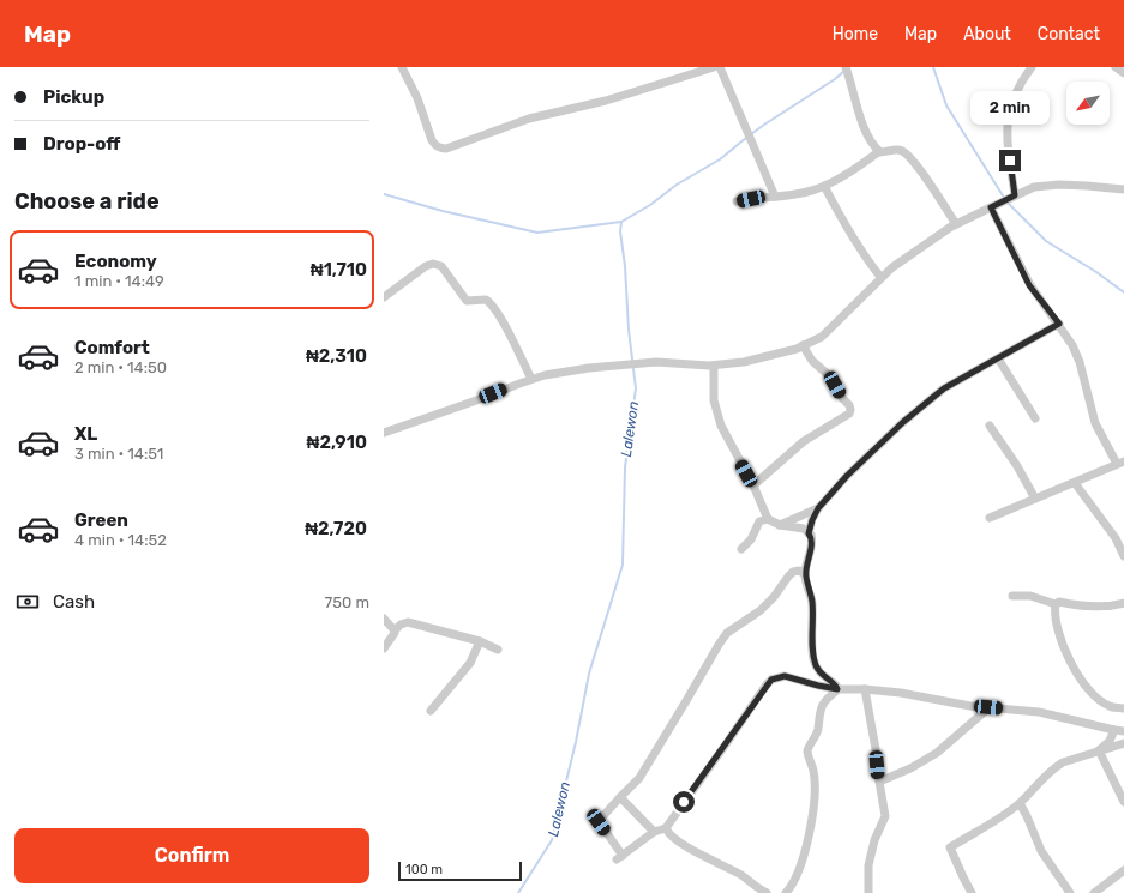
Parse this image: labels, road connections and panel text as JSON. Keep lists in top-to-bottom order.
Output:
{
  "water": ["Lalewon"],
  "scale_bar": "100 m",
  "north": "bottom left",
  "page": {
    "header": "Map",
    "nav": [
      "Home",
      "Map",
      "About",
      "Contact"
    ],
    "banner": ["Pickup", "Drop-off"],
    "bubble": "2 min",
    "heading": "Choose a ride",
    "list": [
      {
        "name": "Economy",
        "note": "1 min · 14:49",
        "value": "₦1,710"
      },
      {
        "name": "Comfort",
        "note": "2 min · 14:50",
        "value": "₦2,310"
      },
      {
        "name": "XL",
        "note": "3 min · 14:51",
        "value": "₦2,910"
      },
      {
        "name": "Green",
        "note": "4 min · 14:52",
        "value": "₦2,720"
      }
    ],
    "pay": ["Cash", "750 m"],
    "buttons": "Confirm",
    "scale": "100 m"
  }
}
